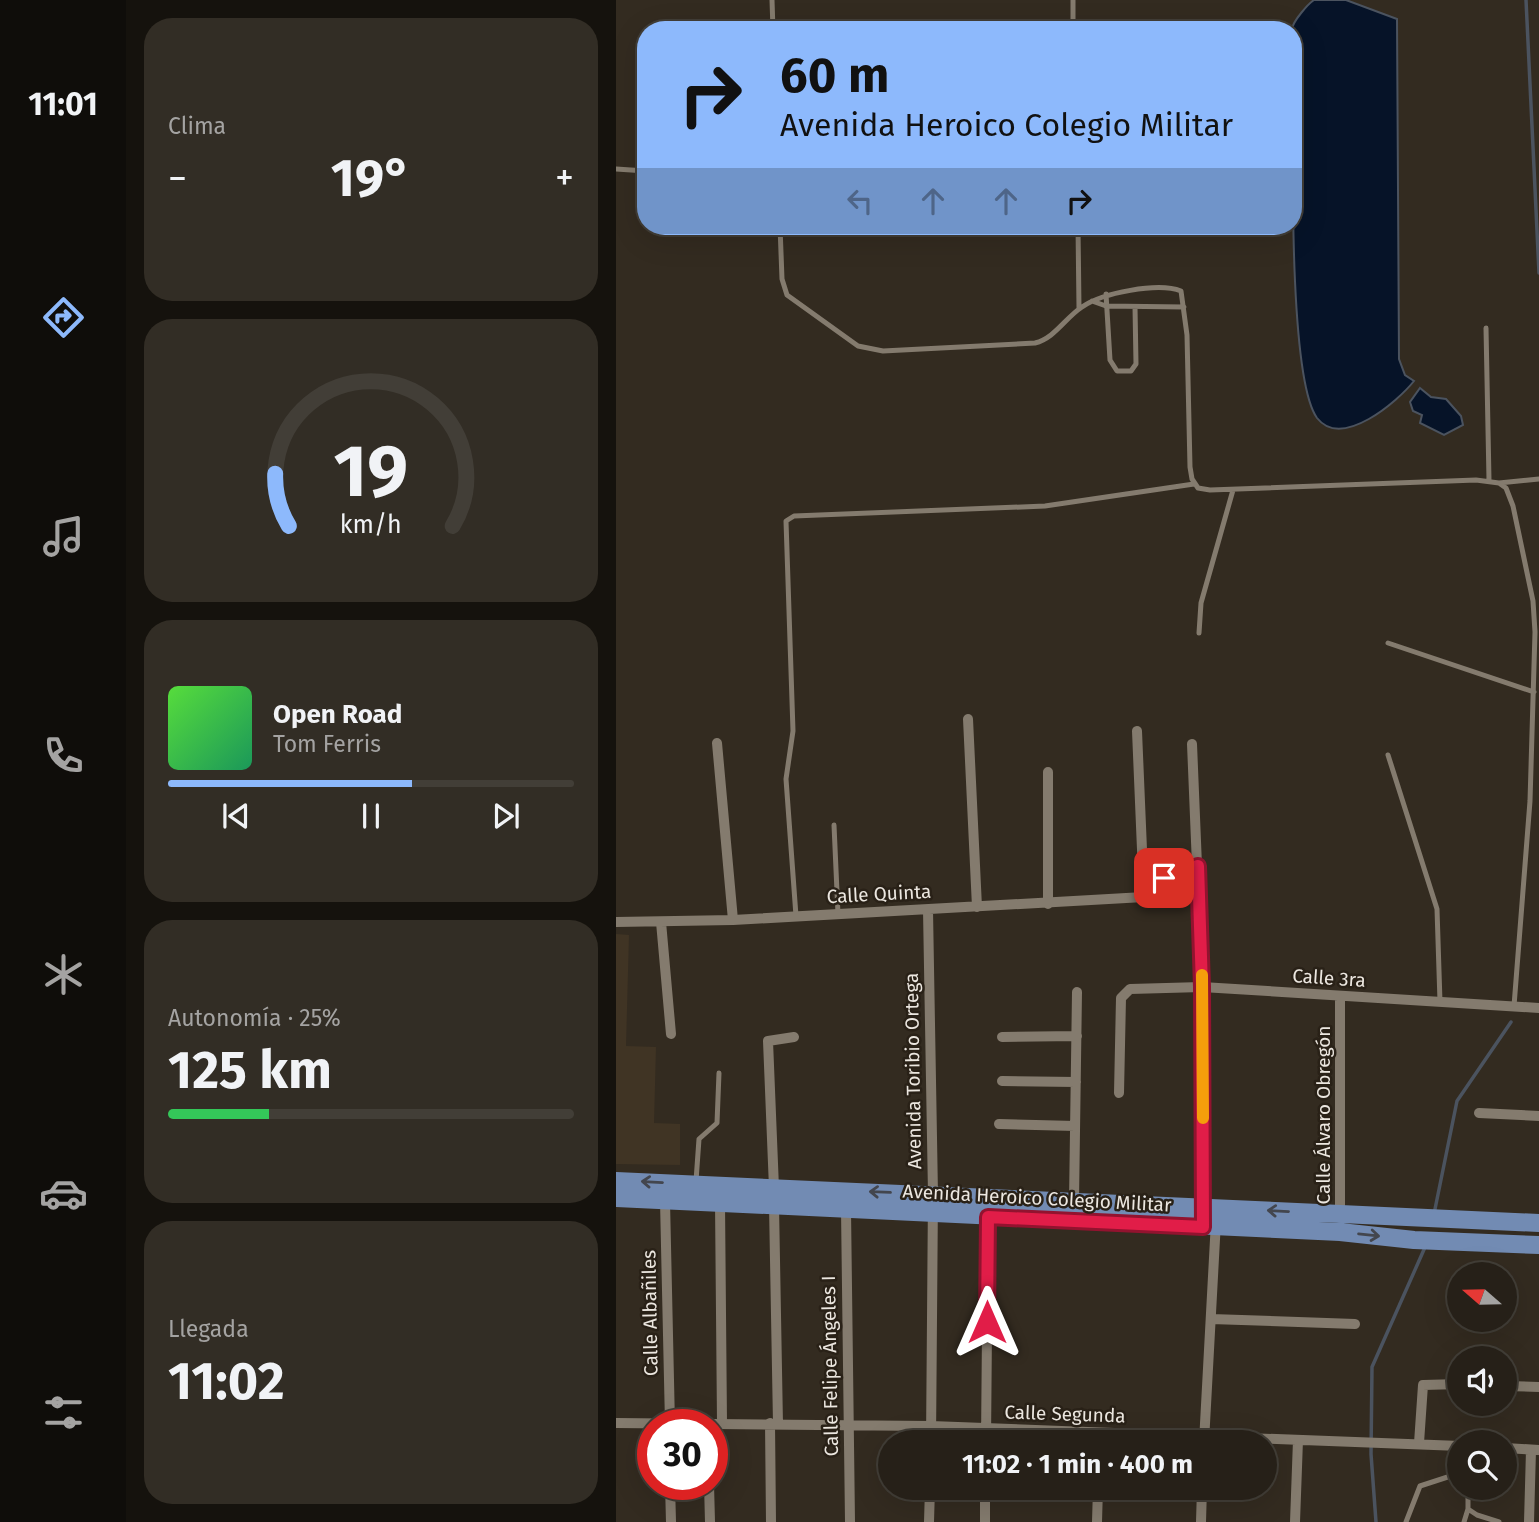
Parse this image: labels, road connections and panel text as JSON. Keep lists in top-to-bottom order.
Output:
{
  "streets": {
    "main road": ["Avenida Heroico Colegio Militar"],
    "street": [
      "Calle Quinta",
      "Calle 3ra",
      "Avenida Toribio Ortega",
      "Calle Álvaro Obregón",
      "Calle Albañiles",
      "Calle Felipe Ángeles I",
      "Calle Segunda"
    ]
  },
  "crossings": [
    ["Calle Quinta", "Avenida Toribio Ortega"],
    ["Calle 3ra", "Calle Álvaro Obregón"],
    ["Avenida Toribio Ortega", "Avenida Heroico Colegio Militar"],
    ["Avenida Toribio Ortega", "Calle Segunda"],
    ["Calle Álvaro Obregón", "Avenida Heroico Colegio Militar"],
    ["Avenida Heroico Colegio Militar", "Calle Albañiles"],
    ["Avenida Heroico Colegio Militar", "Calle Felipe Ángeles I"],
    ["Calle Felipe Ángeles I", "Calle Segunda"]
  ],
  "north": "left",
  "page": {
    "tabs": "11:01",
    "tile": [
      "Clima",
      ["Autonomía · 25%", "125 km"],
      ["Llegada", "11:02"]
    ],
    "turn": ["60 m", "Avenida Heroico Colegio Militar"],
    "heat": ["−", "19°", "+"],
    "song": ["Open Road", "Tom Ferris"],
    "limit": "30",
    "trip": "11:02 · 1 min · 400 m",
    "gauge": ["19", "km/h"]
  }
}
